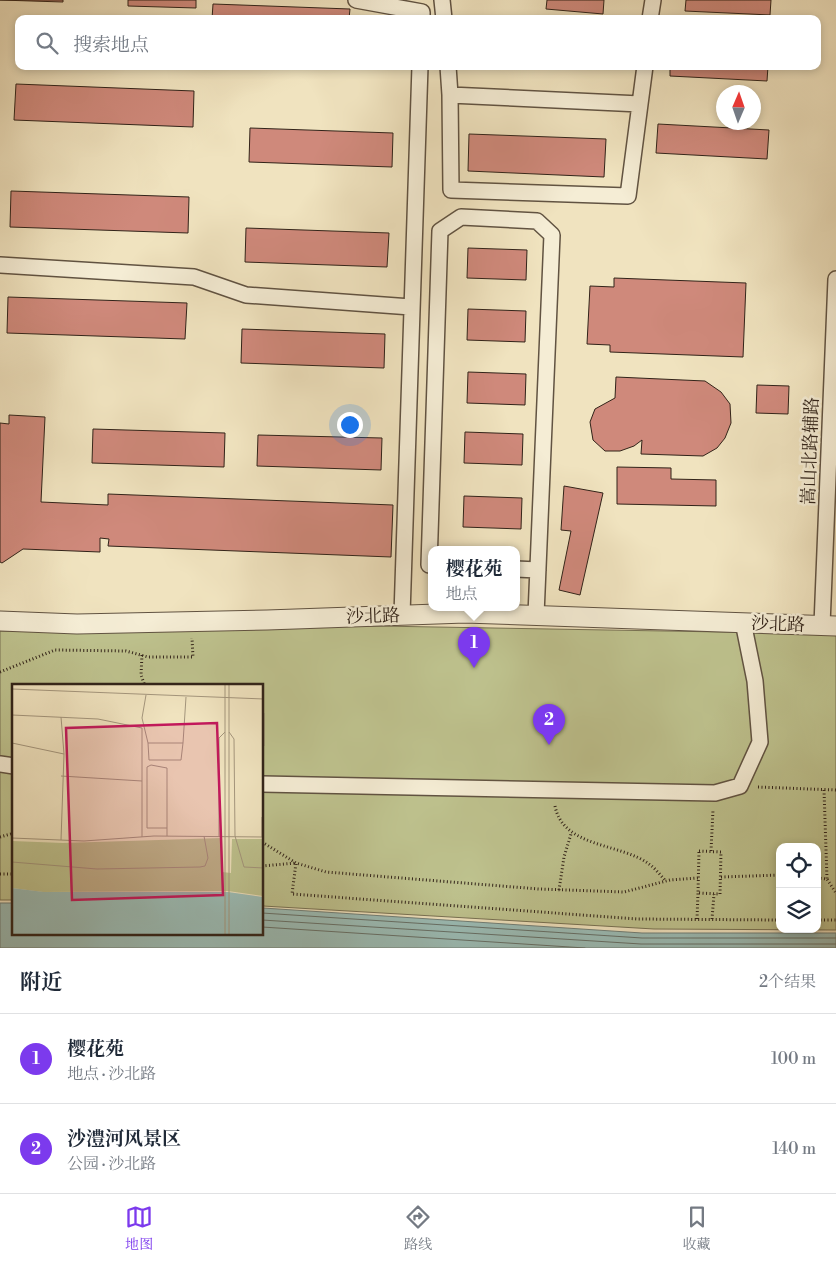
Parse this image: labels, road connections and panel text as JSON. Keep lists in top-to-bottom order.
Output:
{
  "streets": {
    "street": ["嵩山北路辅路", "沙北路"]
  },
  "crossings": [
    ["嵩山北路辅路", "沙北路"]
  ],
  "north": "top",
  "page": {
    "search": "搜索地点",
    "popup": ["樱花苑", "地点"],
    "pins": ["1", "2"],
    "heading": ["附近", "2个结果"],
    "list": [
      {
        "mark": "1",
        "name": "樱花苑",
        "note": "地点 · 沙北路",
        "value": "100 m"
      },
      {
        "mark": "2",
        "name": "沙澧河风景区",
        "note": "公园 · 沙北路",
        "value": "140 m"
      }
    ],
    "nav": ["地图", "路线", "收藏"]
  }
}
